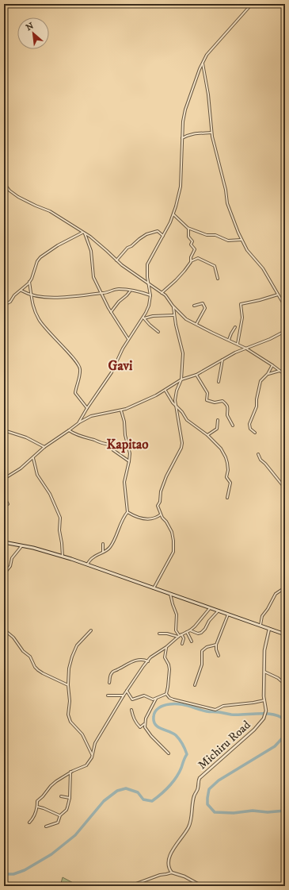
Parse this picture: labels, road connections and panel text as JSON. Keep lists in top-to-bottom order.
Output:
{
  "streets": {
    "street": ["Michiru Road"]
  },
  "districts": ["Gavi", "Kapitao"],
  "north": "top left"
}
